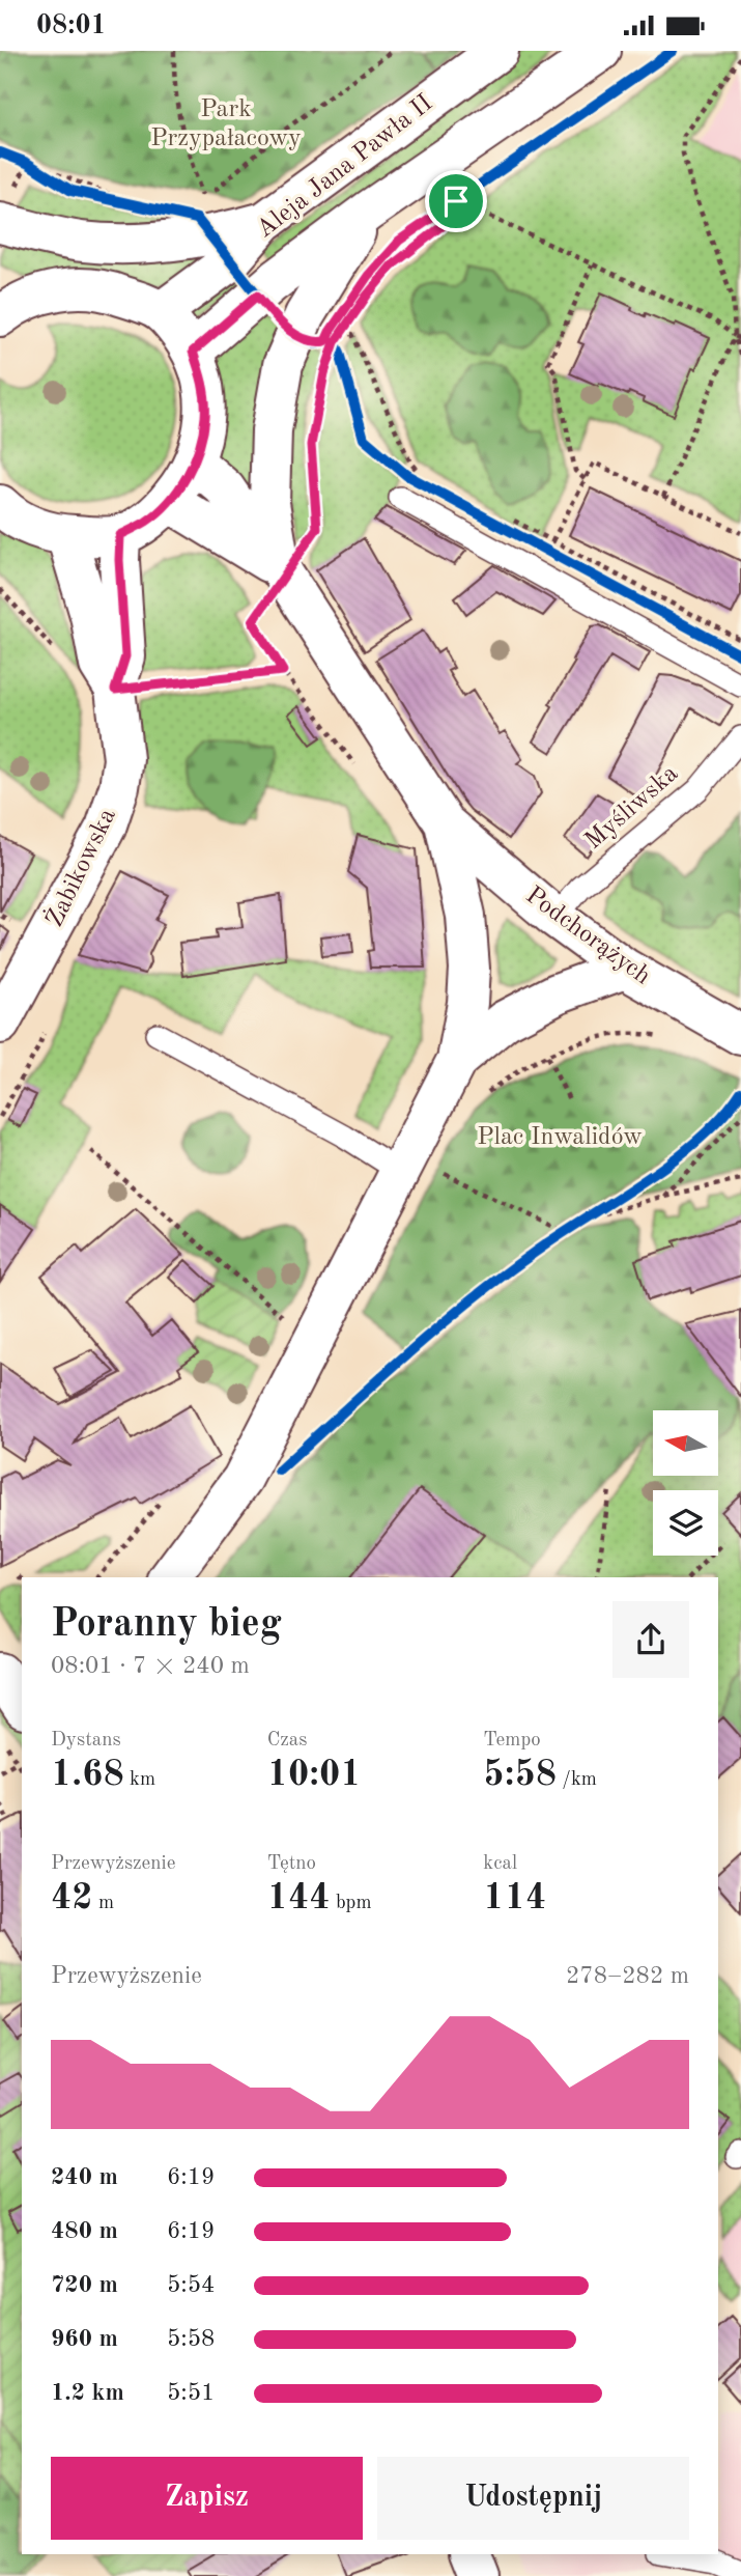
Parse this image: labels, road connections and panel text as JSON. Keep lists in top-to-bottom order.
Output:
{
  "streets": {
    "street": ["Aleja Jana Pawła II", "Żabikowska", "Podchorążych"],
    "lane": ["Myśliwska"]
  },
  "crossings": [
    ["Myśliwska", "Podchorążych"]
  ],
  "parks": ["Park Przypałacowy", "Plac Inwalidów"],
  "north": "left",
  "page": {
    "status": "08:01",
    "heading": ["Poranny bieg", "08:01 · 7 × 240 m"],
    "stats": [
      ["Dystans", "1.68 km"],
      ["Czas", "10:01"],
      ["Tempo", "5:58 /km"],
      ["Przewyższenie", "42 m"],
      ["Tętno", "144 bpm"],
      ["kcal", "114"]
    ],
    "chart": ["Przewyższenie", "278–282 m"],
    "list": [
      {
        "name": "240 m",
        "note": "6:19"
      },
      {
        "name": "480 m",
        "note": "6:19"
      },
      {
        "name": "720 m",
        "note": "5:54"
      },
      {
        "name": "960 m",
        "note": "5:58"
      },
      {
        "name": "1.2 km",
        "note": "5:51"
      }
    ],
    "buttons": ["Zapisz", "Udostępnij"]
  }
}
